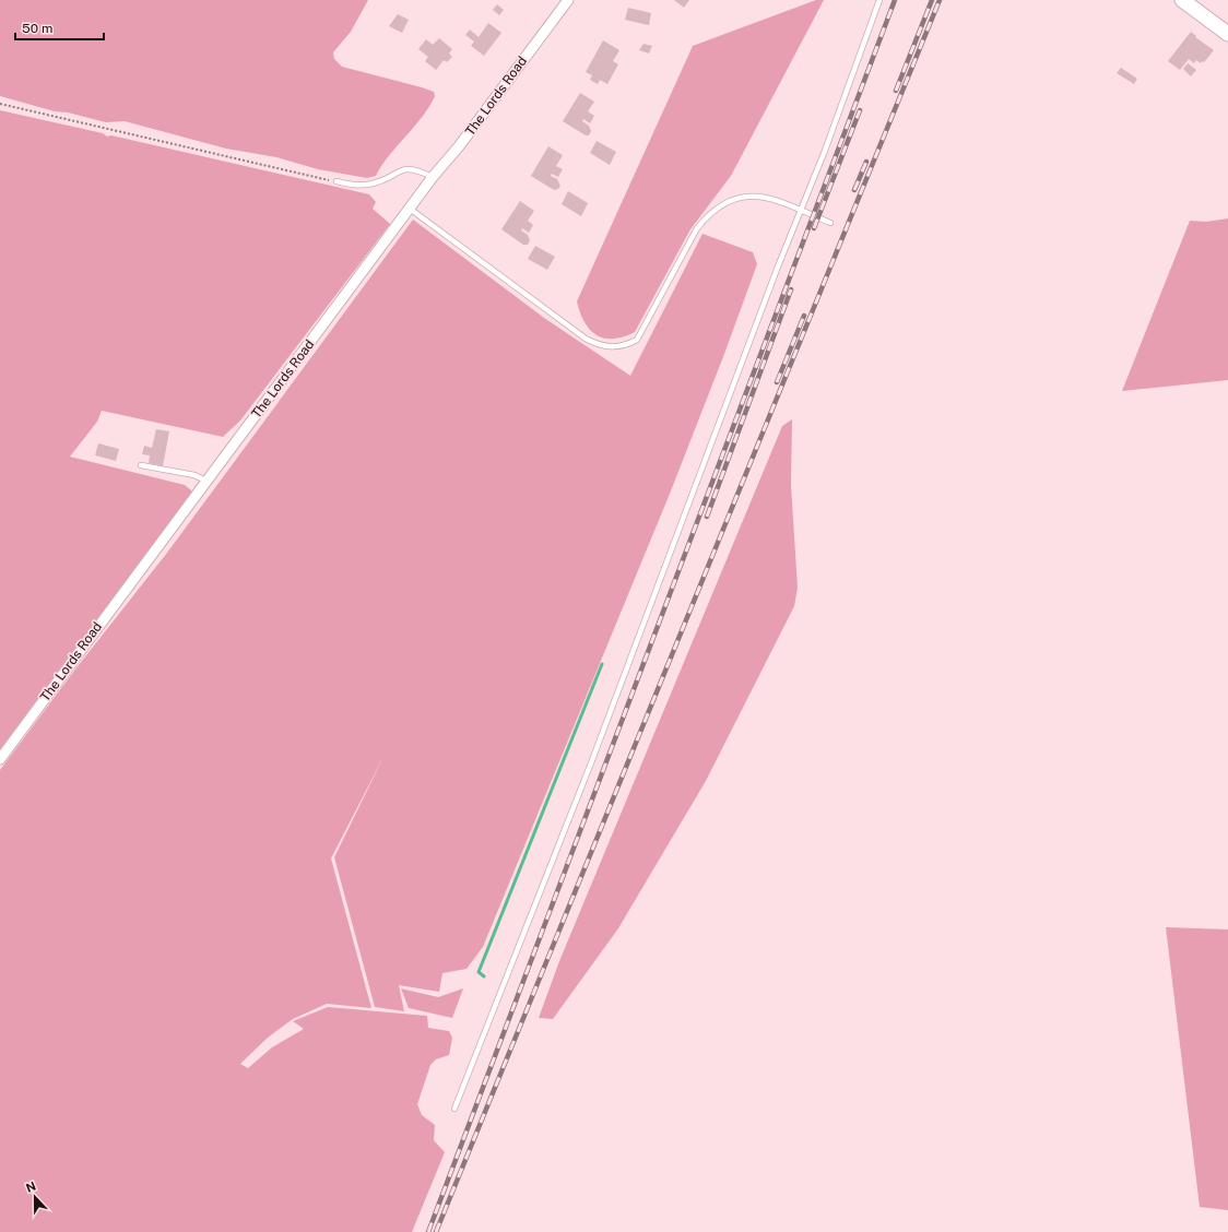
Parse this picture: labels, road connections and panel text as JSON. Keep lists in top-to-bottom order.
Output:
{
  "streets": {
    "street": ["The Lords Road"]
  },
  "scale_bar": "50 m",
  "north": "top"
}
